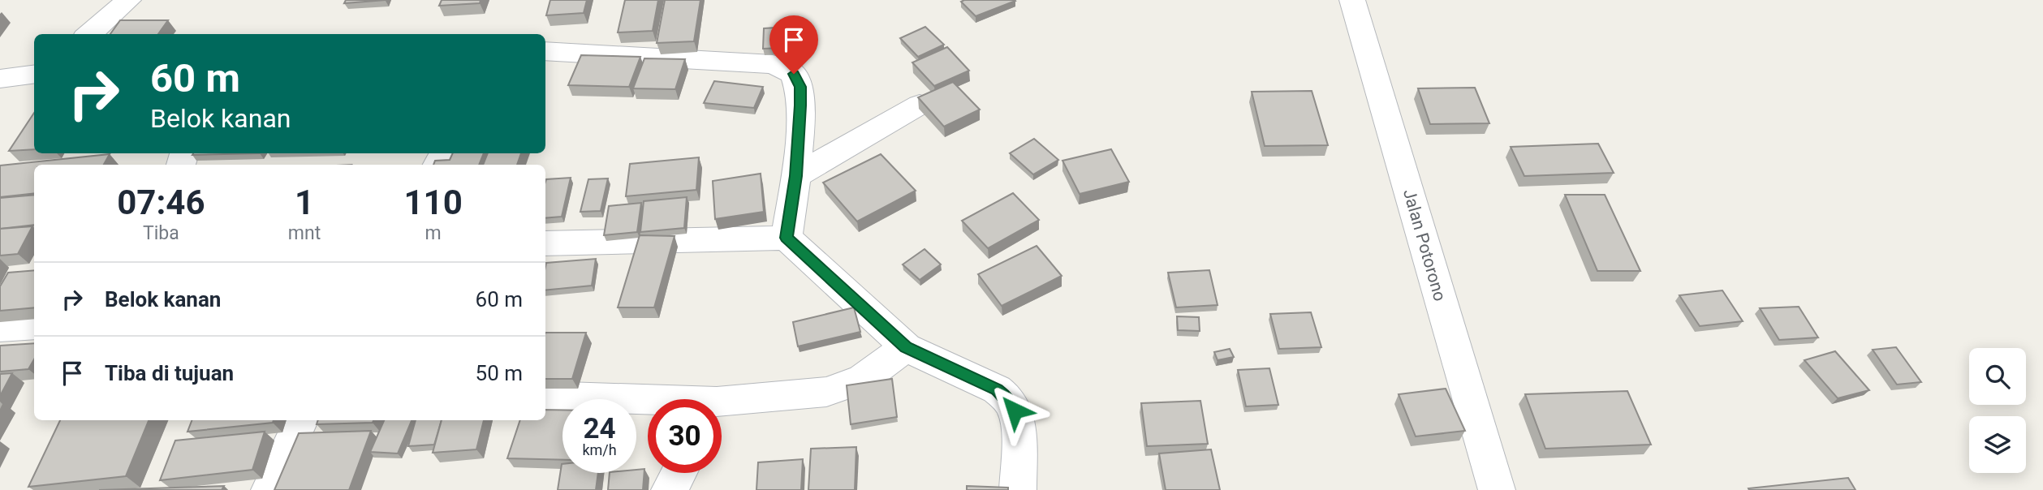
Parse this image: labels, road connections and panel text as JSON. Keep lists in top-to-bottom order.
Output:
{
  "streets": {
    "street": ["Jalan Potorono"]
  },
  "page": {
    "turn": ["60 m", "Belok kanan"],
    "eta": [
      "07:46",
      "Tiba",
      "1",
      "mnt",
      "110",
      "m"
    ],
    "list": [
      {
        "name": "Belok kanan",
        "value": "60 m"
      },
      {
        "name": "Tiba di tujuan",
        "value": "50 m"
      }
    ],
    "speed": "24 km/h",
    "limit": "30"
  }
}
